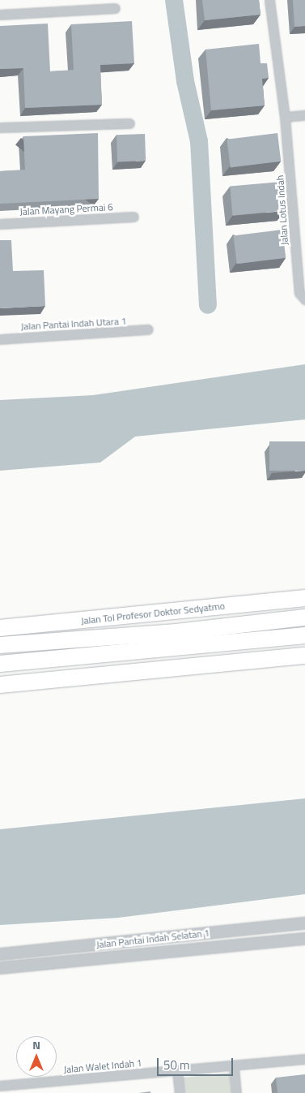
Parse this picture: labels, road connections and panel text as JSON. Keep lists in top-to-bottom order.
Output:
{
  "streets": {
    "highway": ["Jalan Tol Profesor Doktor Sedyatmo"],
    "street": [
      "Jalan Mayang Permai 6",
      "Jalan Lotus Indah",
      "Jalan Pantai Indah Utara 1",
      "Jalan Pantai Indah Selatan 1",
      "Jalan Walet Indah 1"
    ]
  },
  "scale_bar": "50 m",
  "north": "top"
}
